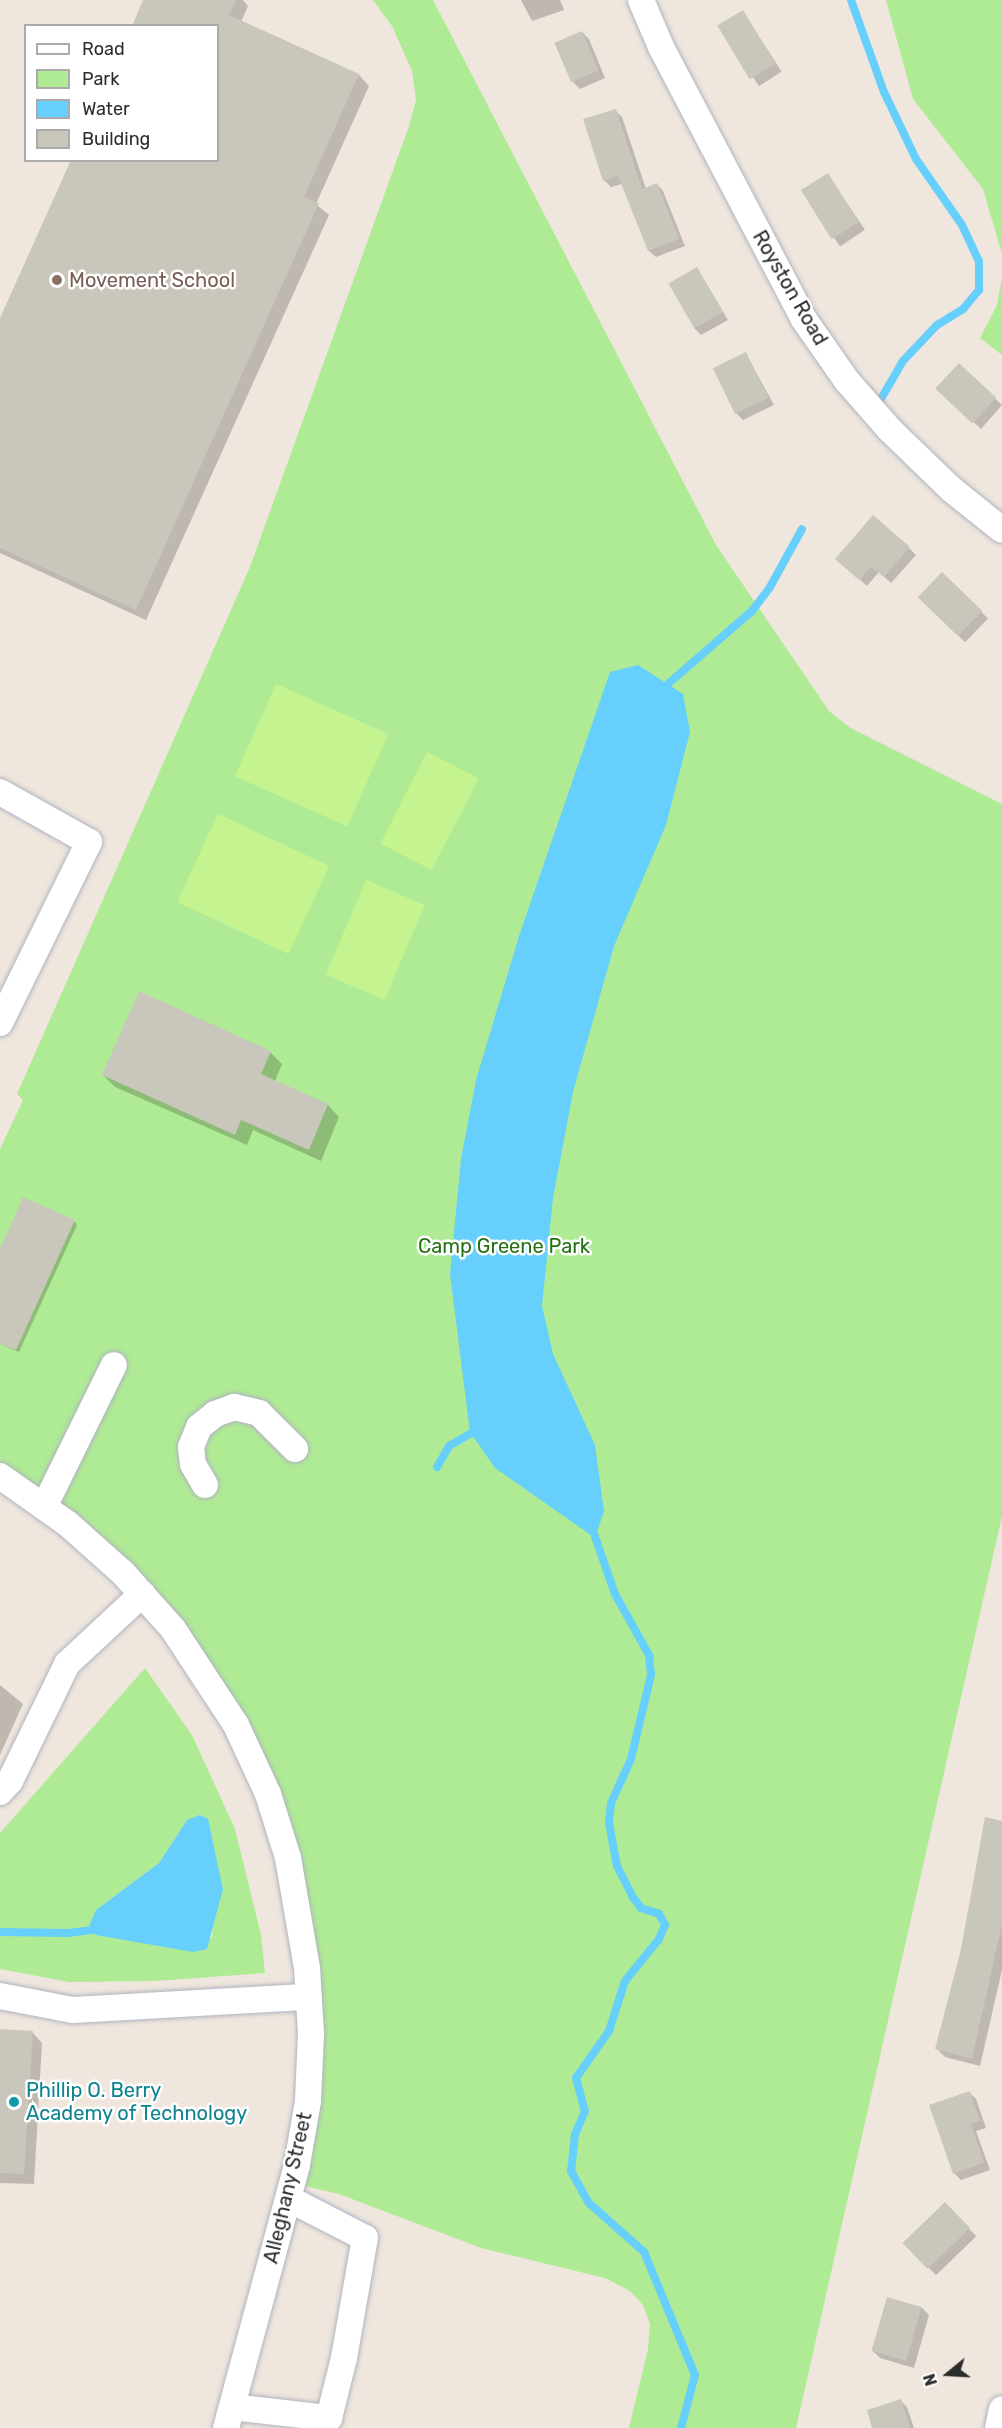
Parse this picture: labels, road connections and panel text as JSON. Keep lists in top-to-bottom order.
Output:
{
  "streets": {
    "street": ["Royston Road", "Alleghany Street"]
  },
  "parks": ["Camp Greene Park"],
  "places": ["Movement School", "Phillip O. Berry Academy of Technology"],
  "legend": [
    "Road",
    "Park",
    "Water",
    "Building"
  ],
  "north": "left"
}
